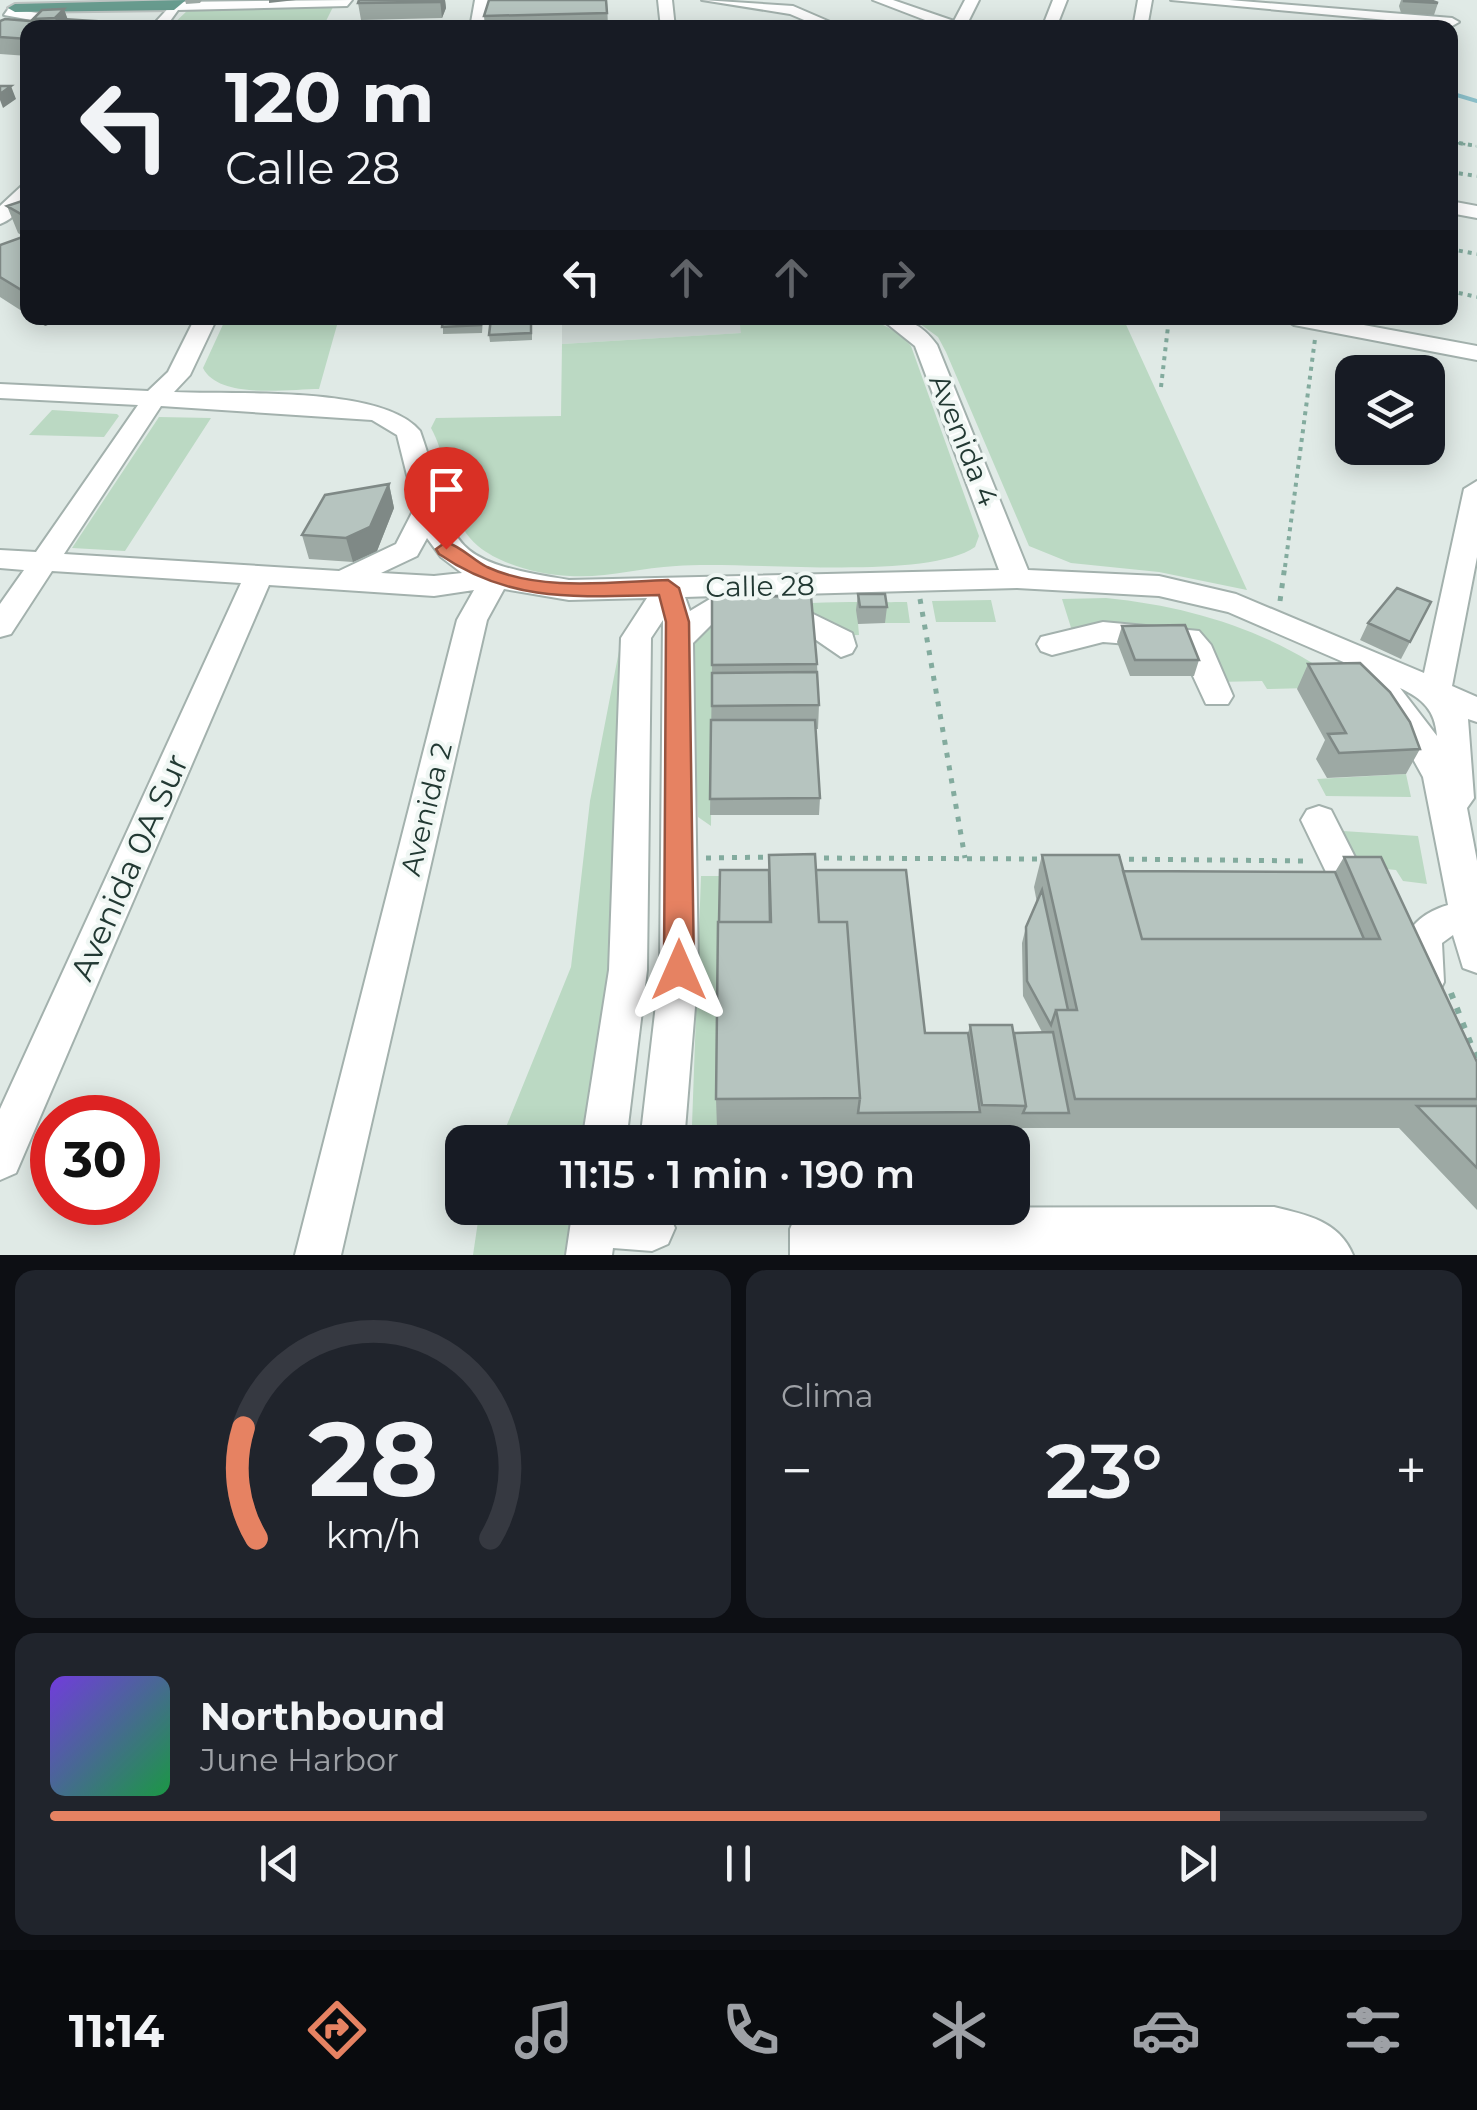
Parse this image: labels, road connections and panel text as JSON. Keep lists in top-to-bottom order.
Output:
{
  "streets": {
    "street": [
      "Avenida 4",
      "Calle 28",
      "Avenida 2",
      "Avenida 0A Sur"
    ]
  },
  "crossings": [
    ["Avenida 4", "Calle 28"],
    ["Calle 28", "Avenida 2"],
    ["Calle 28", "Avenida 0A Sur"]
  ],
  "page": {
    "turn": ["120 m", "Calle 28"],
    "limit": "30",
    "trip": "11:15 · 1 min · 190 m",
    "tile": "Clima",
    "heat": ["−", "23°", "+"],
    "song": ["Northbound", "June Harbor"],
    "tabs": "11:14",
    "gauge": ["28", "km/h"]
  }
}
